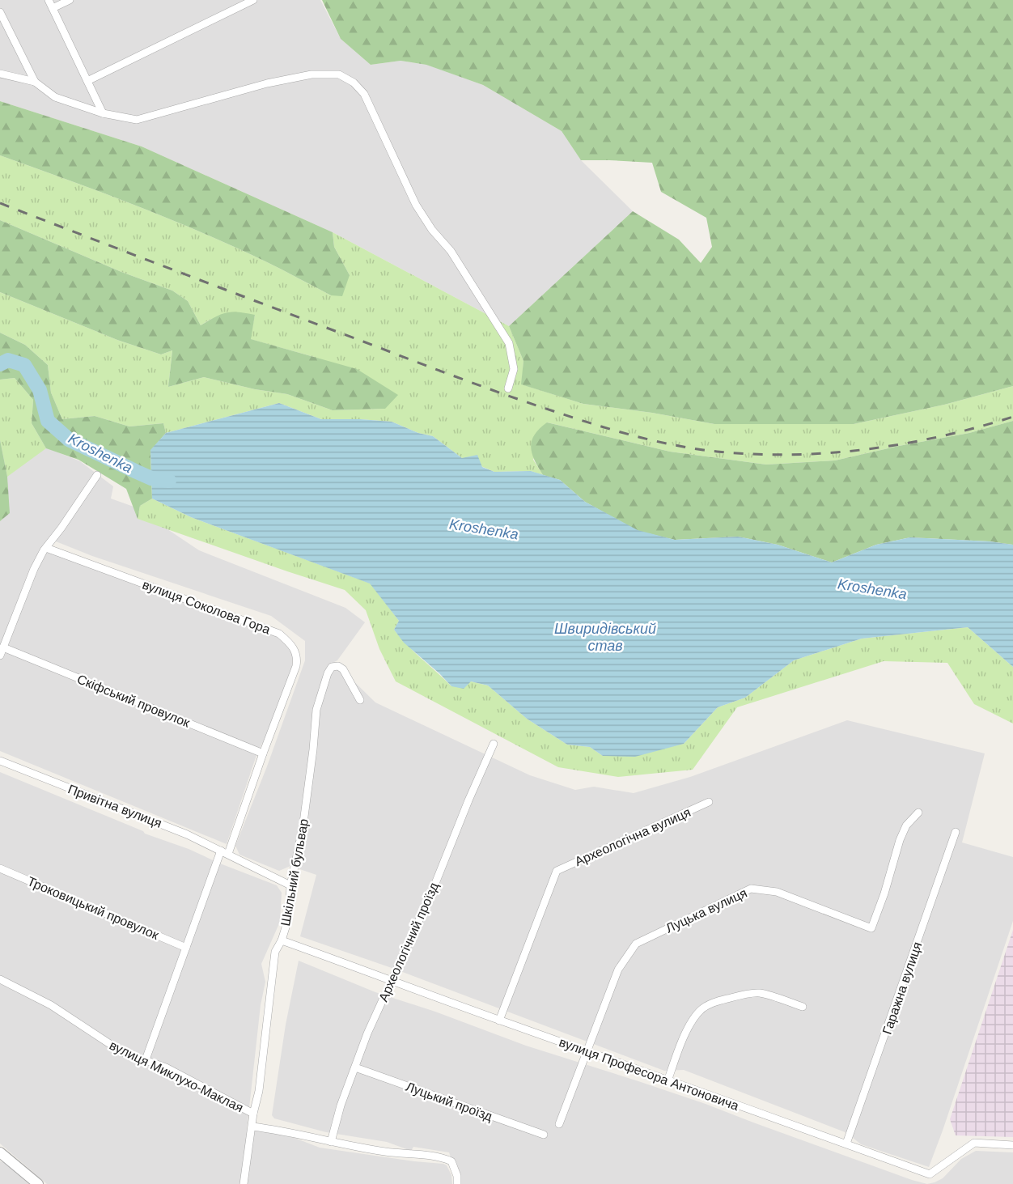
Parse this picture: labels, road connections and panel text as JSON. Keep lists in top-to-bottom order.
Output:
{
  "streets": {
    "street": [
      "вулиця Соколова Гора",
      "Скіфський провулок",
      "Привітна вулиця",
      "Археологічна вулиця",
      "Шкільний бульвар",
      "Троковицький провулок",
      "Луцька вулиця",
      "Археологічний проїзд",
      "Гаражна вулиця",
      "вулиця Професора Антоновича",
      "вулиця Миклухо-Маклая",
      "Луцький проїзд"
    ]
  },
  "crossings": [
    ["вулиця Соколова Гора", "Скіфський провулок"],
    ["вулиця Соколова Гора", "Привітна вулиця"],
    ["Археологічна вулиця", "вулиця Професора Антоновича"],
    ["Шкільний бульвар", "вулиця Професора Антоновича"],
    ["Шкільний бульвар", "вулиця Миклухо-Маклая"],
    ["Луцька вулиця", "вулиця Професора Антоновича"],
    ["Археологічний проїзд", "вулиця Професора Антоновича"],
    ["Археологічний проїзд", "вулиця Миклухо-Маклая"],
    ["Археологічний проїзд", "Луцький проїзд"],
    ["Гаражна вулиця", "вулиця Професора Антоновича"]
  ],
  "water": ["Kroshenka", "Швиридівський став"]
}
